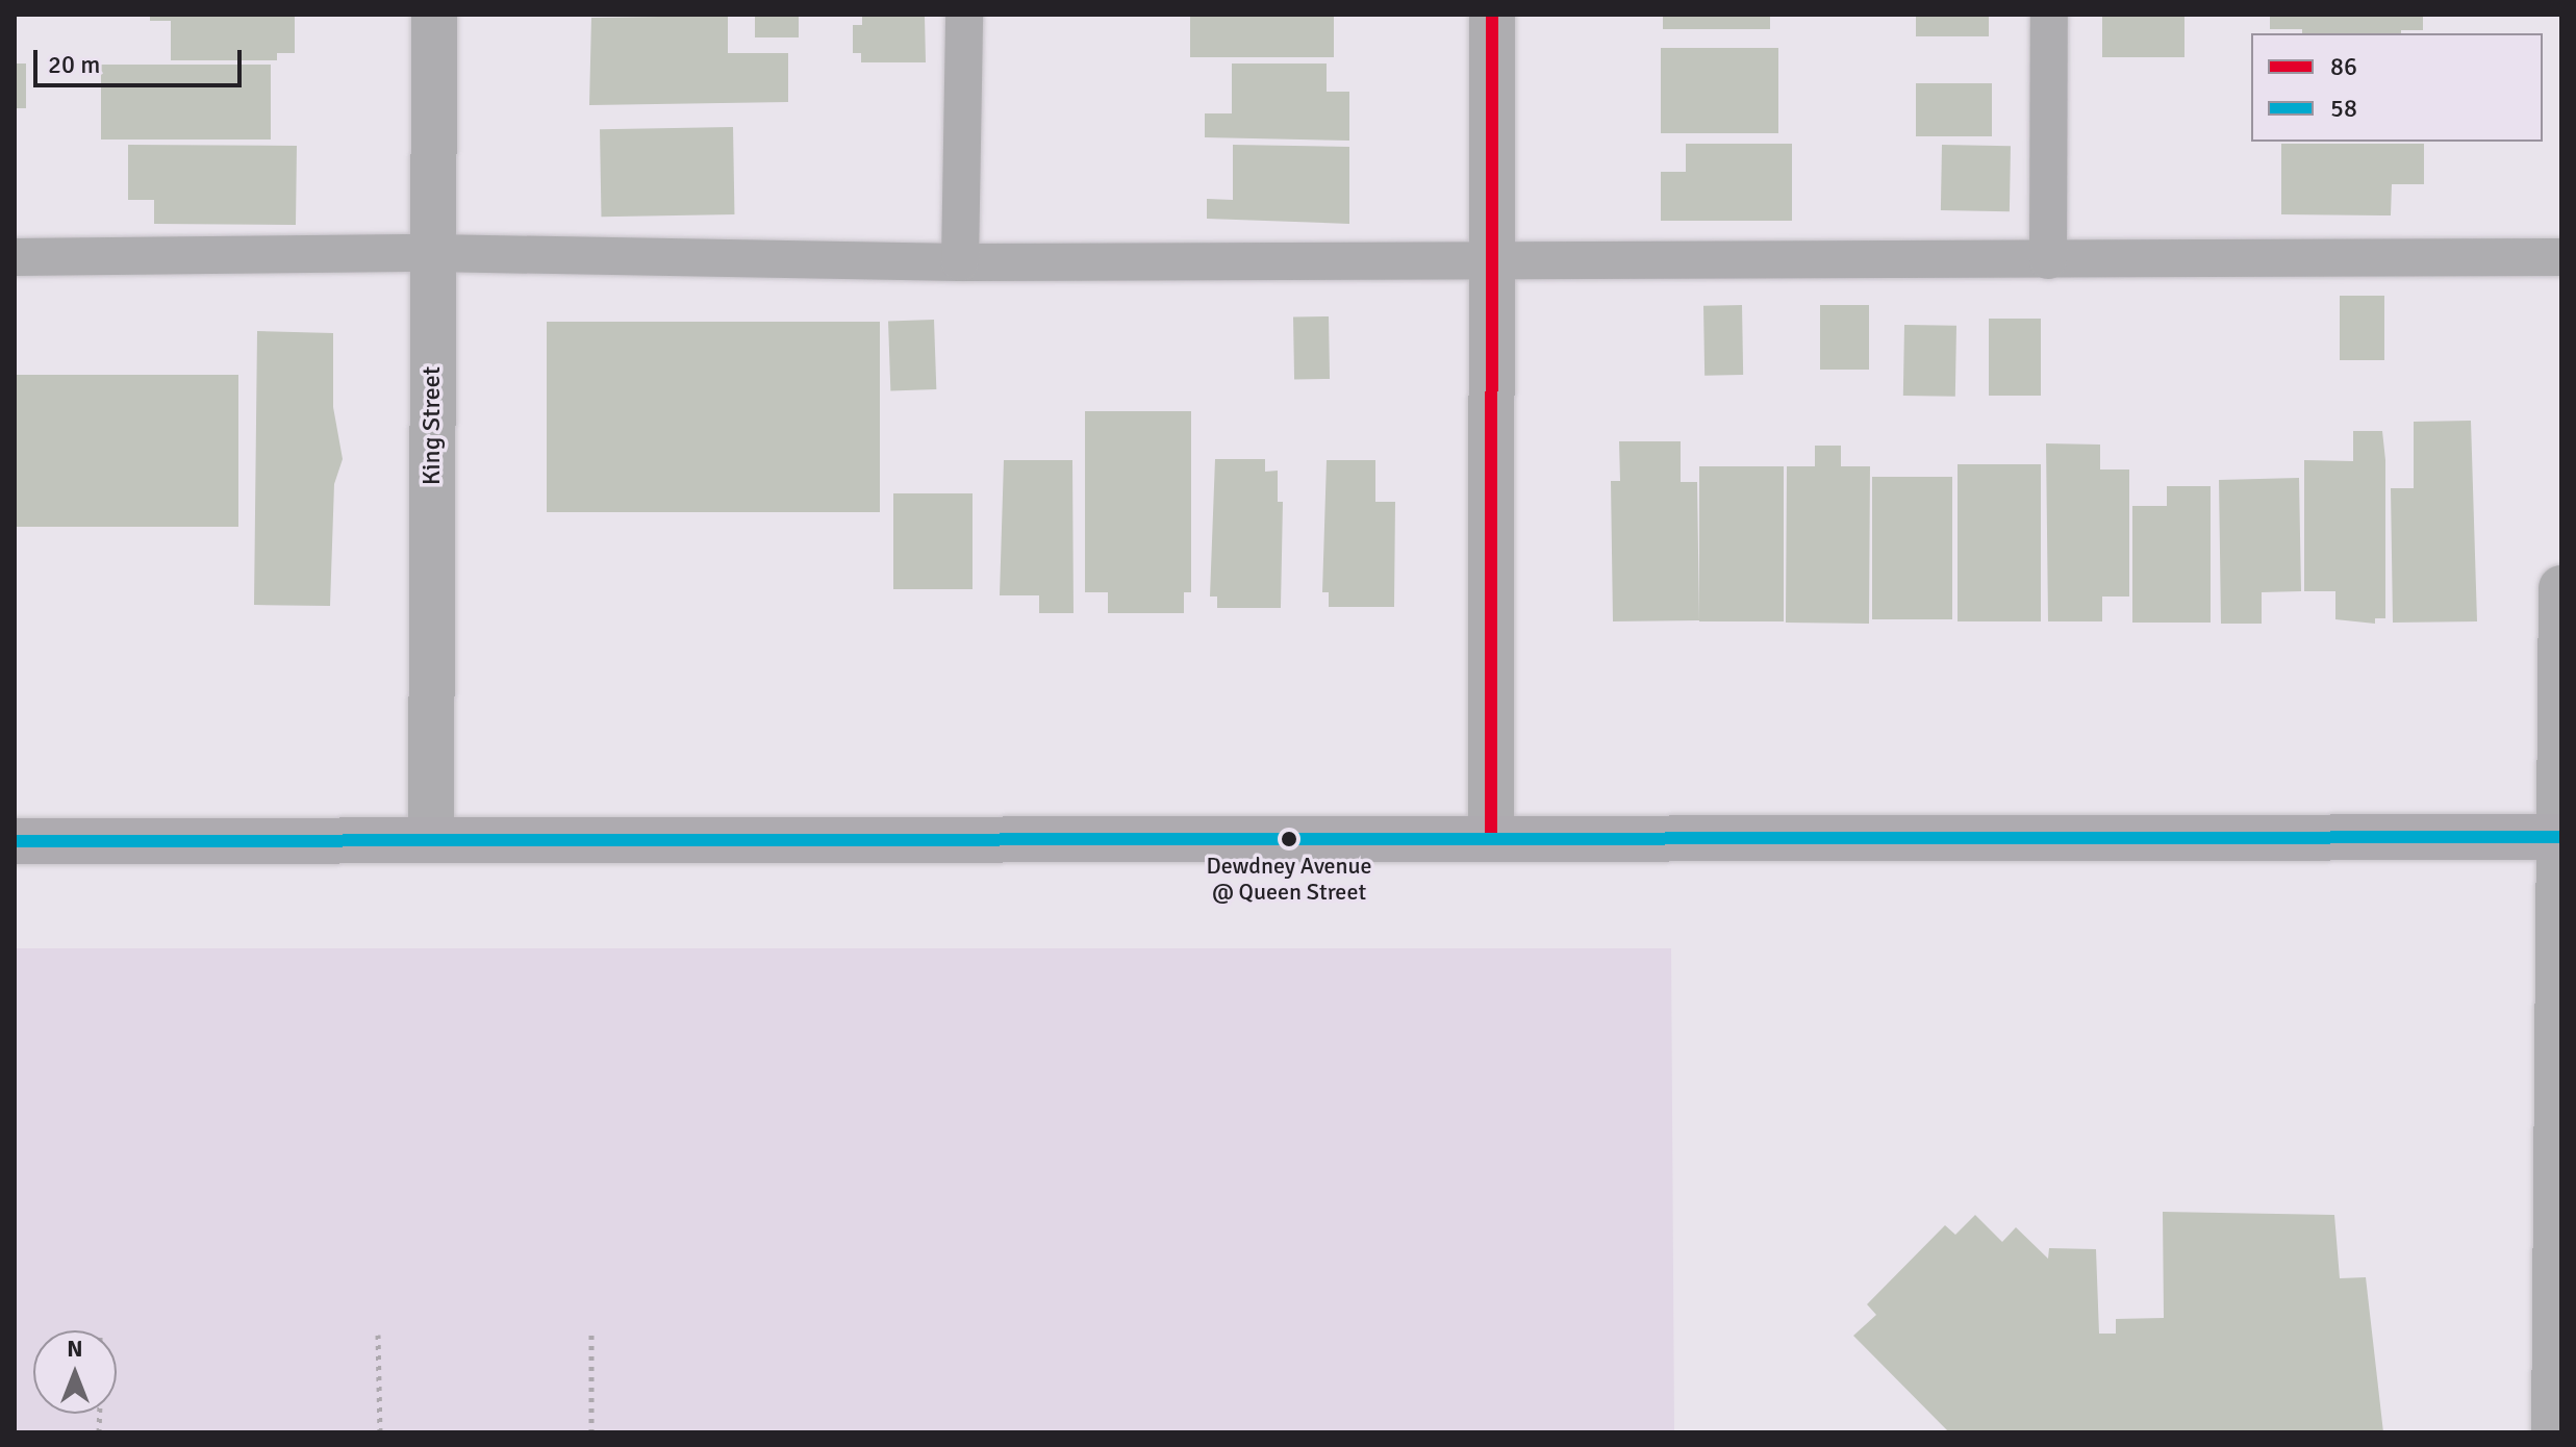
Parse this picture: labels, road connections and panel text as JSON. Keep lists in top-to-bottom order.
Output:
{
  "streets": {
    "street": ["King Street"]
  },
  "places": ["Dewdney Avenue @ Queen Street"],
  "lines": ["transit line 86", "transit line 58"],
  "legend": ["86", "58"],
  "scale_bar": "20 m",
  "north": "top"
}
